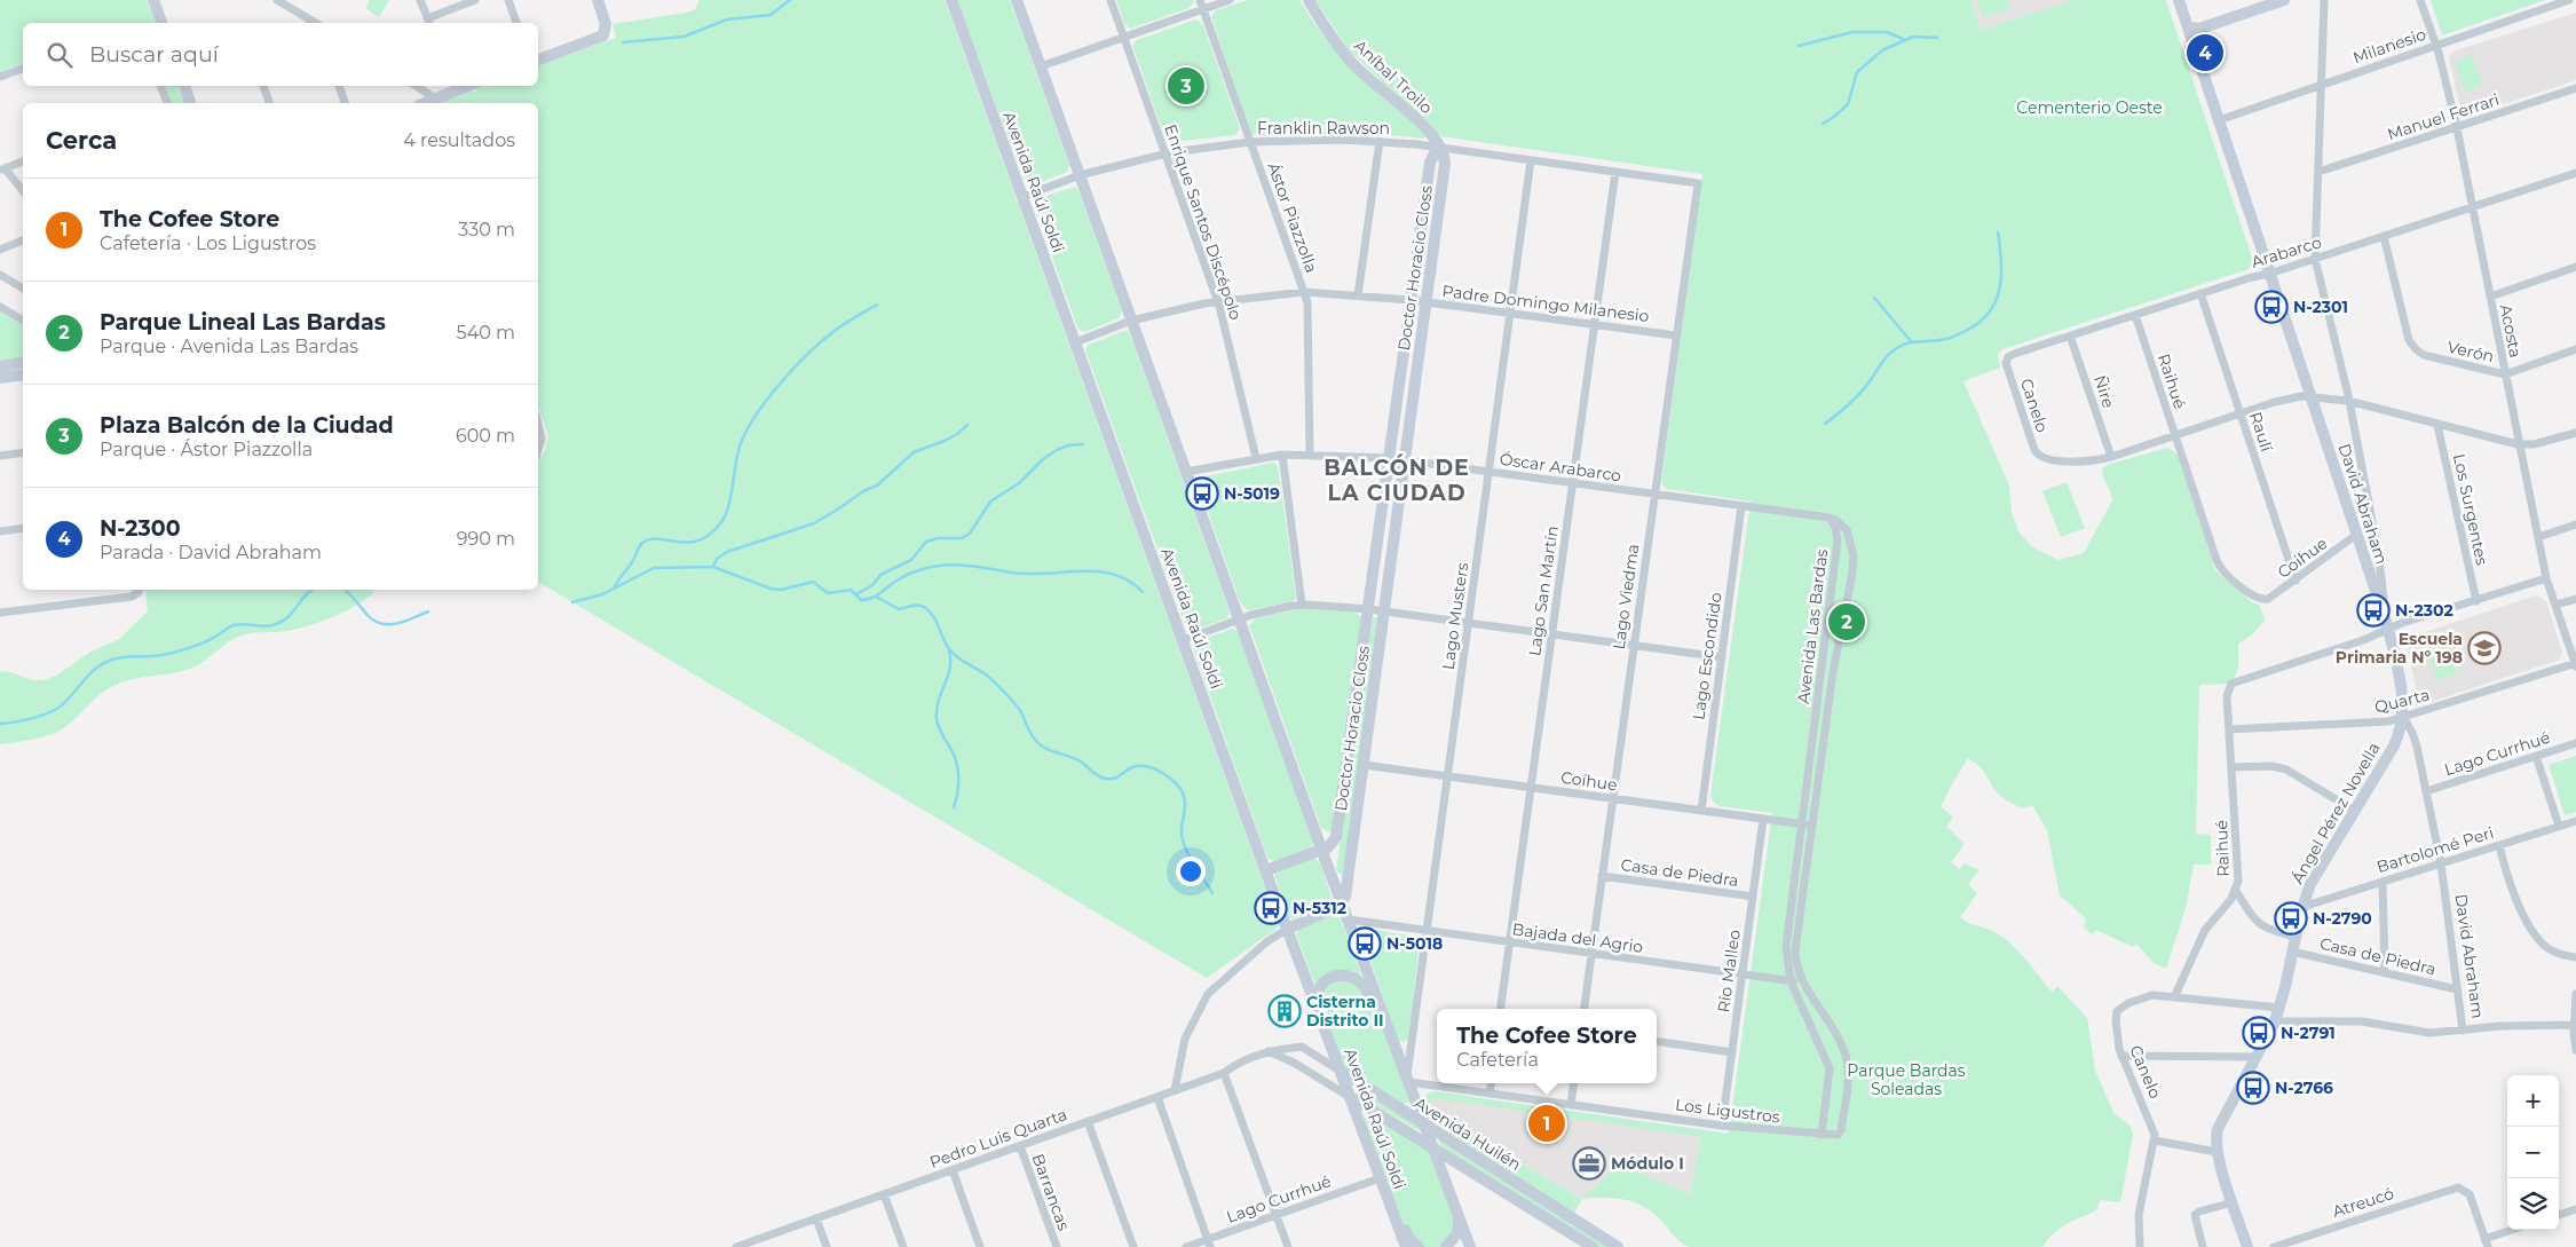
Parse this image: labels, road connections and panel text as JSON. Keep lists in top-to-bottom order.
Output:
{
  "streets": {
    "main road": [
      "Aníbal Troilo",
      "Avenida Raúl Soldi",
      "Doctor Horacio Closs",
      "David Abraham",
      "Ángel Pérez Novella",
      "Avenida Huilén"
    ],
    "street": [
      "Milanesio",
      "Manuel Ferrari",
      "Franklin Rawson",
      "Ástor Piazzolla",
      "Enrique Santos Discépolo",
      "Arabarco",
      "Padre Domingo Milanesio",
      "Acosta",
      "Verón",
      "Raihué",
      "Ñire",
      "Canelo",
      "Raulí",
      "Óscar Arabarco",
      "Los Surgentes",
      "Coihue",
      "Lago San Martín",
      "Lago Viedma",
      "Lago Musters",
      "Avenida Las Bardas",
      "Lago Escondido",
      "Quarta",
      "Lago Currhué",
      "Coíhue",
      "Bartolomé Peri",
      "Casa de Piedra",
      "Bajada del Agrio",
      "Río Malleo",
      "Los Ligustros",
      "Pedro Luis Quarta",
      "Barrancas",
      "Atreucó"
    ]
  },
  "crossings": [
    ["Milanesio", "Acosta"],
    ["Milanesio", "David Abraham"],
    ["Aníbal Troilo", "Franklin Rawson"],
    ["Aníbal Troilo", "Doctor Horacio Closs"],
    ["Manuel Ferrari", "Acosta"],
    ["Franklin Rawson", "Avenida Raúl Soldi"],
    ["Franklin Rawson", "Ástor Piazzolla"],
    ["Franklin Rawson", "Enrique Santos Discépolo"],
    ["Franklin Rawson", "Doctor Horacio Closs"],
    ["Franklin Rawson", "Lago San Martín"],
    ["Franklin Rawson", "Lago Viedma"],
    ["Franklin Rawson", "Lago Musters"],
    ["Avenida Raúl Soldi", "Padre Domingo Milanesio"],
    ["Avenida Raúl Soldi", "Lago Currhué"],
    ["Avenida Raúl Soldi", "Avenida Huilén"],
    ["Ástor Piazzolla", "Padre Domingo Milanesio"],
    ["Ástor Piazzolla", "Óscar Arabarco"],
    ["Enrique Santos Discépolo", "Padre Domingo Milanesio"],
    ["Enrique Santos Discépolo", "Óscar Arabarco"],
    ["Arabarco", "Acosta"],
    ["Arabarco", "Verón"],
    ["Arabarco", "Raihué"],
    ["Arabarco", "Ñire"],
    ["Arabarco", "Canelo"],
    ["Arabarco", "Raulí"],
    ["Arabarco", "David Abraham"],
    ["Doctor Horacio Closs", "Padre Domingo Milanesio"],
    ["Doctor Horacio Closs", "Óscar Arabarco"],
    ["Doctor Horacio Closs", "Coíhue"],
    ["Padre Domingo Milanesio", "Lago San Martín"],
    ["Padre Domingo Milanesio", "Lago Viedma"],
    ["Padre Domingo Milanesio", "Lago Musters"],
    ["Acosta", "Verón"],
    ["Acosta", "Quarta"],
    ["Raihué", "Canelo"],
    ["Raihué", "David Abraham"],
    ["Raihué", "Coihue"],
    ["Raihué", "Quarta"],
    ["Ñire", "Canelo"],
    ["Raulí", "Coihue"],
    ["Óscar Arabarco", "Lago San Martín"],
    ["Óscar Arabarco", "Lago Viedma"],
    ["Óscar Arabarco", "Lago Musters"],
    ["Óscar Arabarco", "Avenida Las Bardas"],
    ["Óscar Arabarco", "Lago Escondido"],
    ["David Abraham", "Coihue"],
    ["David Abraham", "Quarta"],
    ["David Abraham", "Lago Currhué"],
    ["David Abraham", "Ángel Pérez Novella"],
    ["David Abraham", "Bartolomé Peri"],
    ["David Abraham", "Casa de Piedra"],
    ["Lago San Martín", "Coíhue"],
    ["Lago San Martín", "Bajada del Agrio"],
    ["Lago Viedma", "Coíhue"],
    ["Lago Viedma", "Casa de Piedra"],
    ["Lago Viedma", "Bajada del Agrio"],
    ["Lago Musters", "Coíhue"],
    ["Lago Musters", "Bajada del Agrio"],
    ["Lago Musters", "Los Ligustros"],
    ["Avenida Las Bardas", "Coíhue"],
    ["Avenida Las Bardas", "Bajada del Agrio"],
    ["Avenida Las Bardas", "Los Ligustros"],
    ["Lago Escondido", "Coíhue"],
    ["Quarta", "Ángel Pérez Novella"],
    ["Coíhue", "Río Malleo"],
    ["Ángel Pérez Novella", "Bartolomé Peri"],
    ["Ángel Pérez Novella", "Casa de Piedra"],
    ["Casa de Piedra", "Río Malleo"],
    ["Bajada del Agrio", "Río Malleo"],
    ["Río Malleo", "Los Ligustros"],
    ["Avenida Huilén", "Pedro Luis Quarta"],
    ["Pedro Luis Quarta", "Barrancas"]
  ],
  "districts": ["BALCÓN DE LA CIUDAD"],
  "parks": ["Cementerio Oeste", "Parque Bardas Soleadas"],
  "places": {
    "bus stop": [
      "N-2301",
      "N-5019",
      "N-2302",
      "N-5312",
      "N-2790",
      "N-5018",
      "N-2791",
      "N-2766"
    ],
    "school or university": ["Escuela Primaria N° 198"],
    "building": ["Cisterna Distrito II"],
    "office": ["Módulo I"]
  },
  "page": {
    "search": "Buscar aquí",
    "pins": [
      "4",
      "3",
      "2",
      "1"
    ],
    "heading": ["Cerca", "4 resultados"],
    "list": [
      {
        "mark": "1",
        "name": "The Cofee Store",
        "note": "Cafetería · Los Ligustros",
        "value": "330 m"
      },
      {
        "mark": "2",
        "name": "Parque Lineal Las Bardas",
        "note": "Parque · Avenida Las Bardas",
        "value": "540 m"
      },
      {
        "mark": "3",
        "name": "Plaza Balcón de la Ciudad",
        "note": "Parque · Ástor Piazzolla",
        "value": "600 m"
      },
      {
        "mark": "4",
        "name": "N-2300",
        "note": "Parada · David Abraham",
        "value": "990 m"
      }
    ],
    "popup": ["The Cofee Store", "Cafetería"],
    "map_buttons": ["+", "−"]
  }
}
